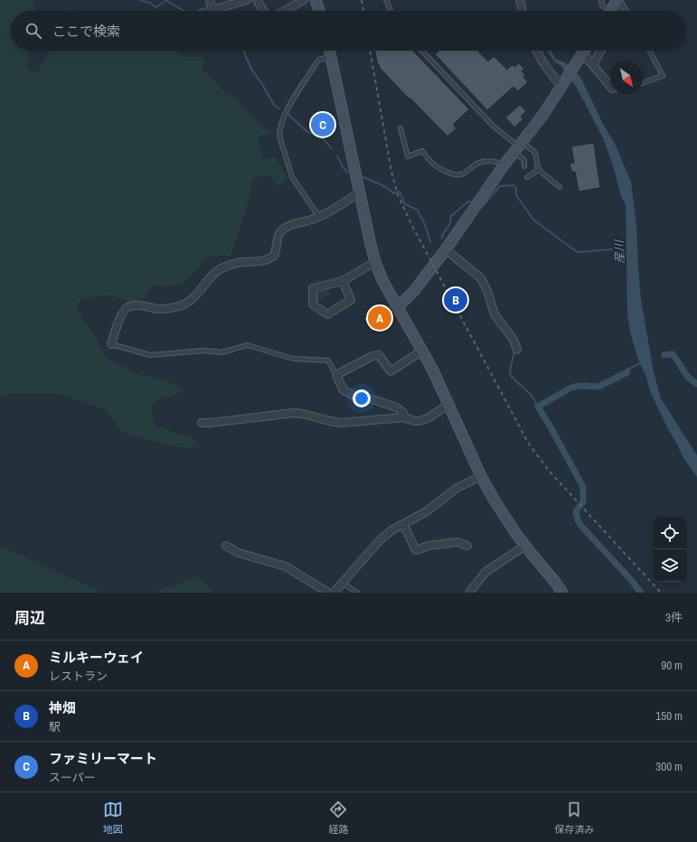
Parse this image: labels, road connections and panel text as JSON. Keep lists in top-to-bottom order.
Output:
{
  "water": ["産川"],
  "north": "bottom right",
  "page": {
    "search": "ここで検索",
    "pins": ["C", "B", "A"],
    "heading": ["周辺", "3件"],
    "list": [
      {
        "mark": "A",
        "name": "ミルキーウェイ",
        "note": "レストラン",
        "value": "90 m"
      },
      {
        "mark": "B",
        "name": "神畑",
        "note": "駅",
        "value": "150 m"
      },
      {
        "mark": "C",
        "name": "ファミリーマート",
        "note": "スーパー",
        "value": "300 m"
      }
    ],
    "nav": ["地図", "経路", "保存済み"]
  }
}
